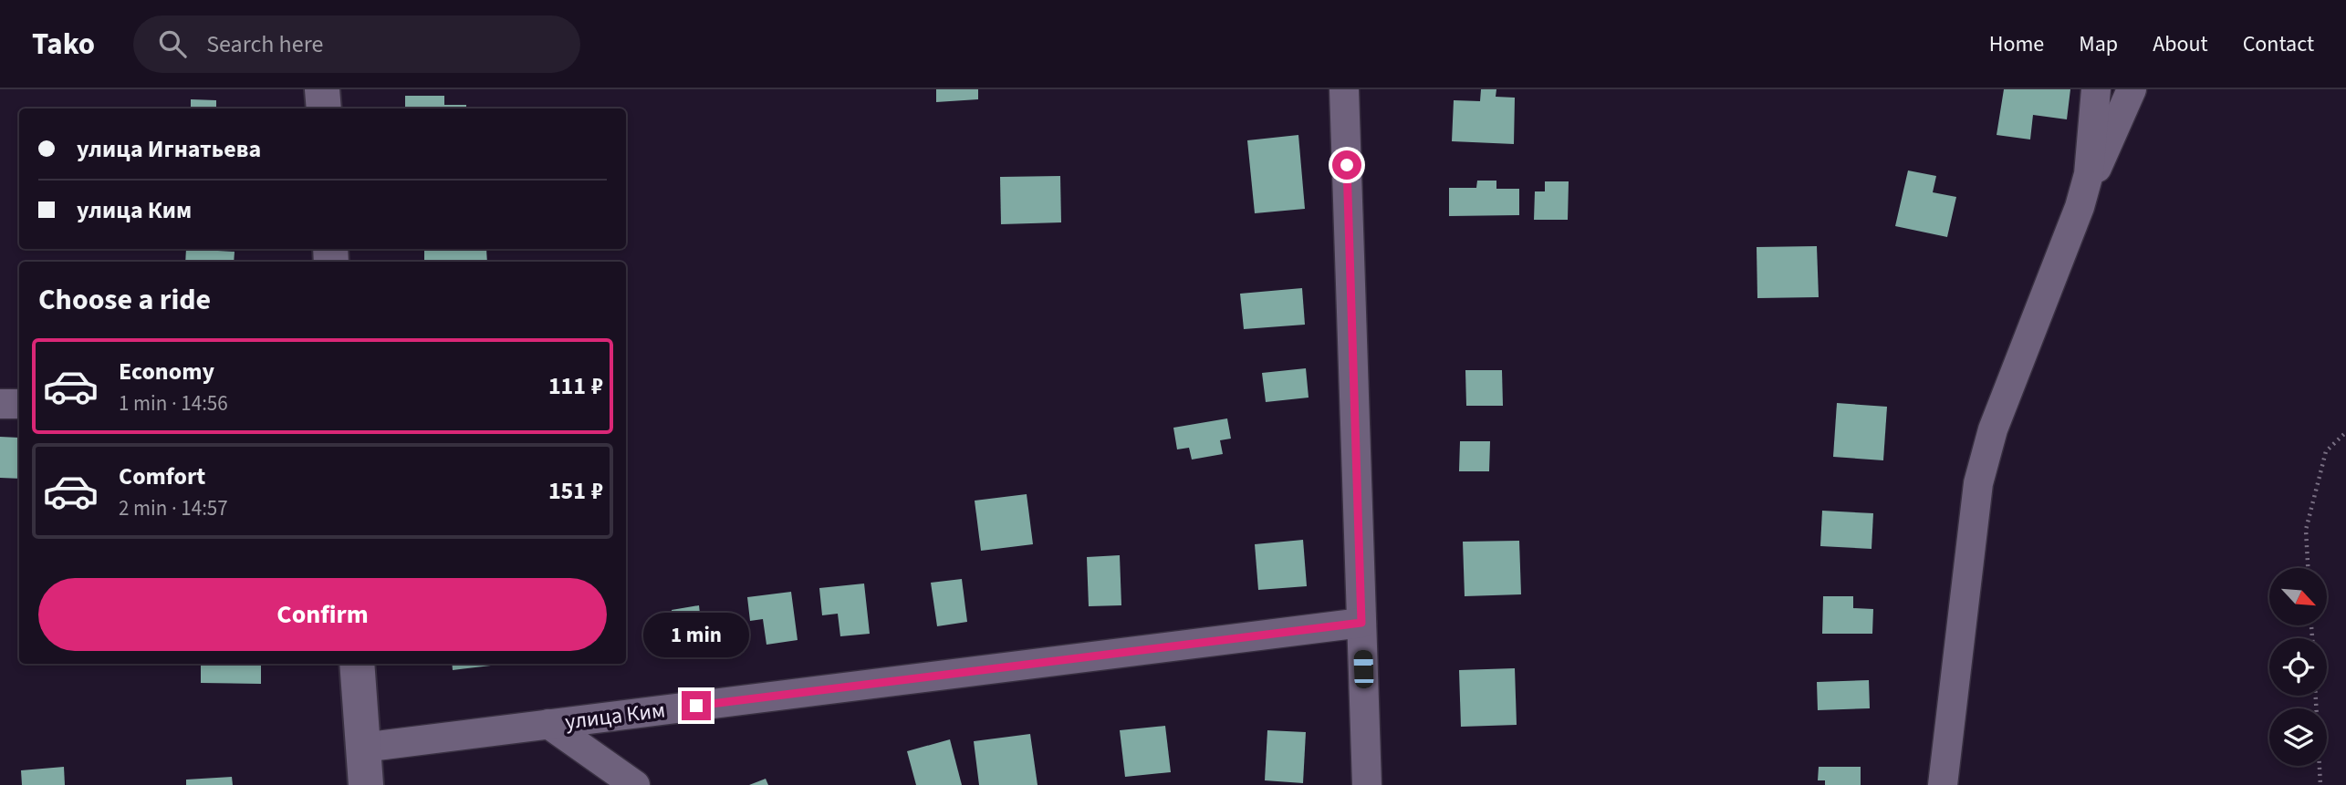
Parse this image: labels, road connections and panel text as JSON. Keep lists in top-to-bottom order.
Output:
{
  "streets": {
    "street": ["улица Ким"]
  },
  "north": "bottom right",
  "page": {
    "header": "Tako",
    "search": "Search here",
    "nav": [
      "Home",
      "Map",
      "About",
      "Contact"
    ],
    "banner": ["улица Игнатьева", "улица Ким"],
    "heading": "Choose a ride",
    "list": [
      {
        "name": "Economy",
        "note": "1 min · 14:56",
        "value": "111 ₽"
      },
      {
        "name": "Comfort",
        "note": "2 min · 14:57",
        "value": "151 ₽"
      }
    ],
    "buttons": "Confirm",
    "bubble": "1 min"
  }
}
